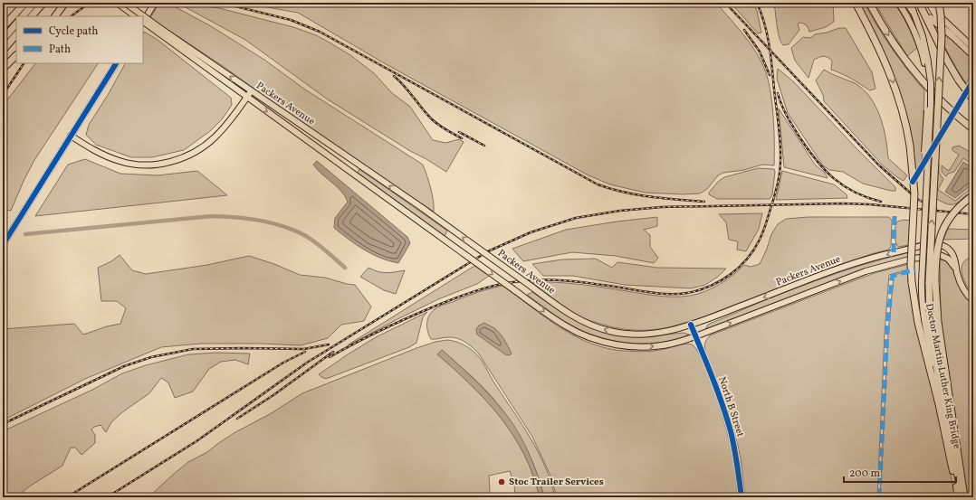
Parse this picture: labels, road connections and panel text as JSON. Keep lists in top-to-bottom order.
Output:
{
  "streets": {
    "main road": ["Packers Avenue", "Doctor Martin Luther King Bridge"],
    "street": ["North B Street"]
  },
  "crossings": [
    ["Packers Avenue", "North B Street"]
  ],
  "places": ["Stoc Trailer Services"],
  "legend": ["Cycle path", "Path"],
  "scale_bar": "200 m"
}
